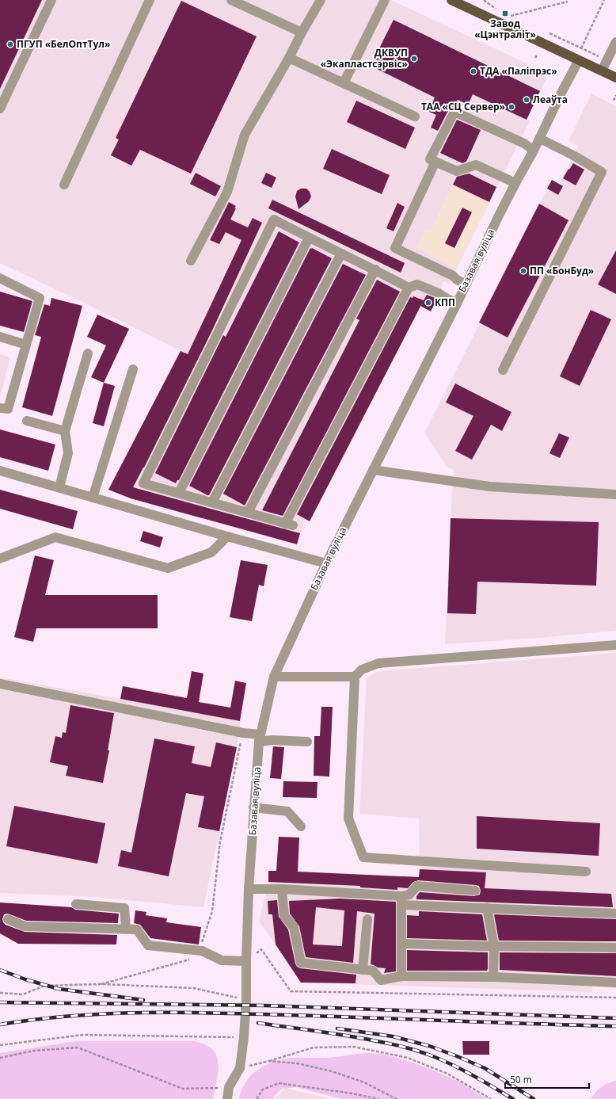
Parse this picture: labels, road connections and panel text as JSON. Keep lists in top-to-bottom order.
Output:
{
  "streets": {
    "street": ["Базавая вуліца"]
  },
  "places": {
    "transit": ["Завод «Цэнтраліт»"],
    "other": [
      "ПГУП «БелОптТул»",
      "ДКВУП «Экапластсэрвіс»",
      "ТДА «Паліпрэс»",
      "Леаўта",
      "ТАА «СЦ Сервер»",
      "ПП «БонБуд»",
      "КПП"
    ]
  },
  "scale_bar": "50 m"
}
